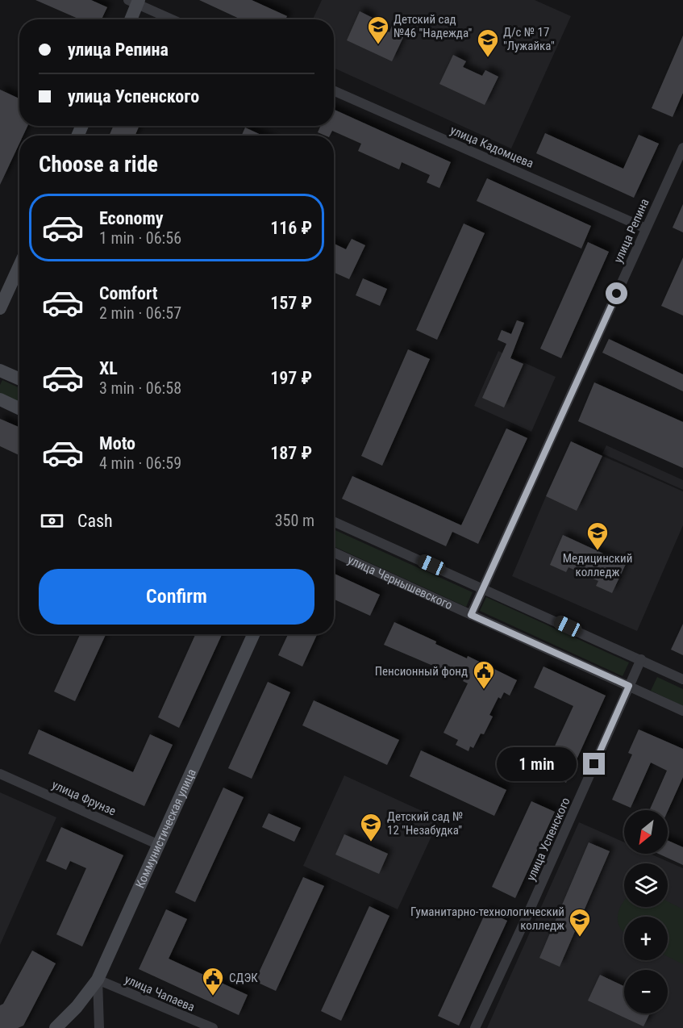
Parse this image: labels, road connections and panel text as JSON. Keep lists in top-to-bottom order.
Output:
{
  "streets": {
    "main road": ["Коммунистическая улица"],
    "street": [
      "улица Кадомцева",
      "улица Репина",
      "улица Чернышевского",
      "улица Фрунзе",
      "улица Успенского",
      "улица Чапаева"
    ]
  },
  "crossings": [
    ["улица Кадомцева", "улица Репина"],
    ["улица Репина", "улица Чернышевского"],
    ["улица Чернышевского", "улица Успенского"],
    ["улица Фрунзе", "Коммунистическая улица"],
    ["Коммунистическая улица", "улица Чапаева"]
  ],
  "places": {
    "school or university": [
      "Детский сад №46 \"Надежда\"",
      "Д/с № 17 \"Лужайка\"",
      "Медицинский колледж",
      "Детский сад № 12 \"Незабудка\"",
      "Гуманитарно-технологический колледж"
    ],
    "public building": ["Пенсионный фонд", "СДЭК"]
  },
  "north": "bottom left",
  "page": {
    "banner": ["улица Репина", "улица Успенского"],
    "heading": "Choose a ride",
    "list": [
      {
        "name": "Economy",
        "note": "1 min · 06:56",
        "value": "116 ₽"
      },
      {
        "name": "Comfort",
        "note": "2 min · 06:57",
        "value": "157 ₽"
      },
      {
        "name": "XL",
        "note": "3 min · 06:58",
        "value": "197 ₽"
      },
      {
        "name": "Moto",
        "note": "4 min · 06:59",
        "value": "187 ₽"
      }
    ],
    "pay": ["Cash", "350 m"],
    "buttons": "Confirm",
    "bubble": "1 min",
    "map_buttons": ["+", "−"]
  }
}
